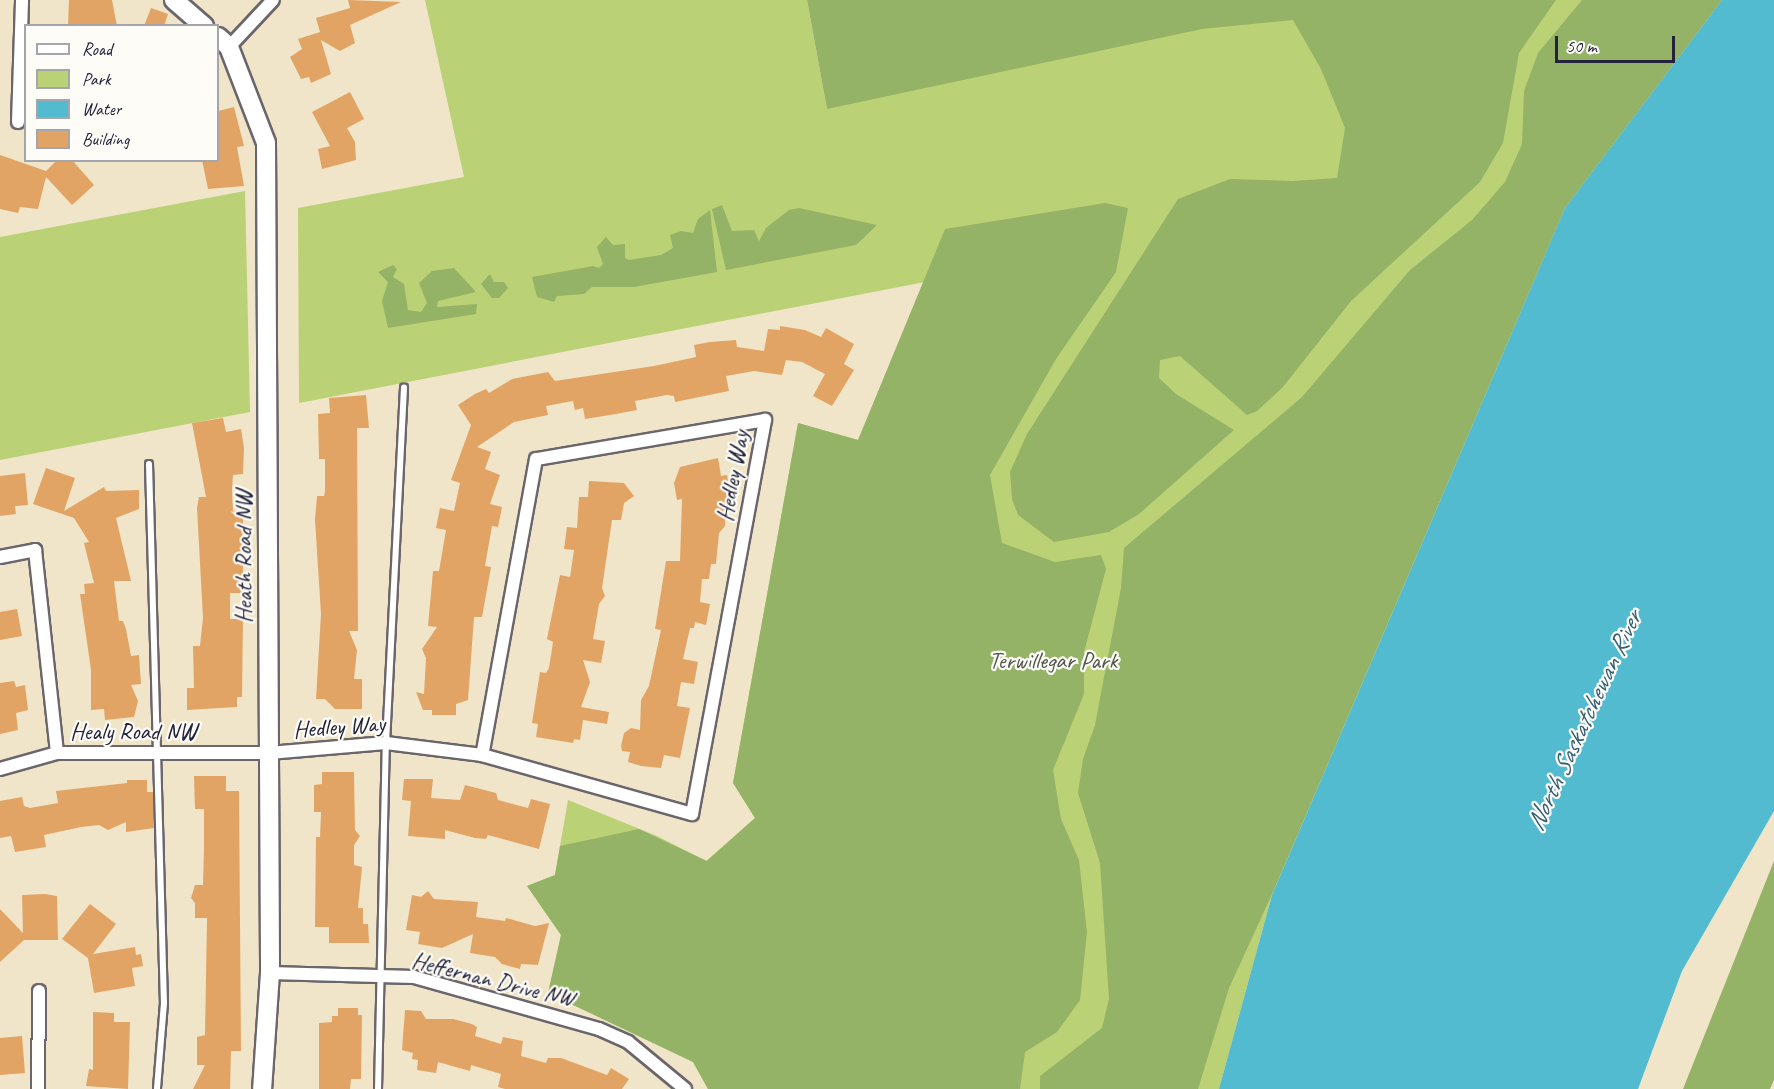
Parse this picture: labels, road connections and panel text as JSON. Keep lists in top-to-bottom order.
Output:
{
  "streets": {
    "street": [
      "Hedley Way",
      "Heath Road NW",
      "Healy Road NW",
      "Heffernan Drive NW"
    ]
  },
  "crossings": [
    ["Hedley Way", "Heath Road NW"],
    ["Hedley Way", "Healy Road NW"],
    ["Heath Road NW", "Healy Road NW"],
    ["Heath Road NW", "Heffernan Drive NW"]
  ],
  "water": ["North Saskatchewan River"],
  "parks": ["Terwillegar Park"],
  "legend": [
    "Road",
    "Park",
    "Water",
    "Building"
  ],
  "scale_bar": "50 m"
}
